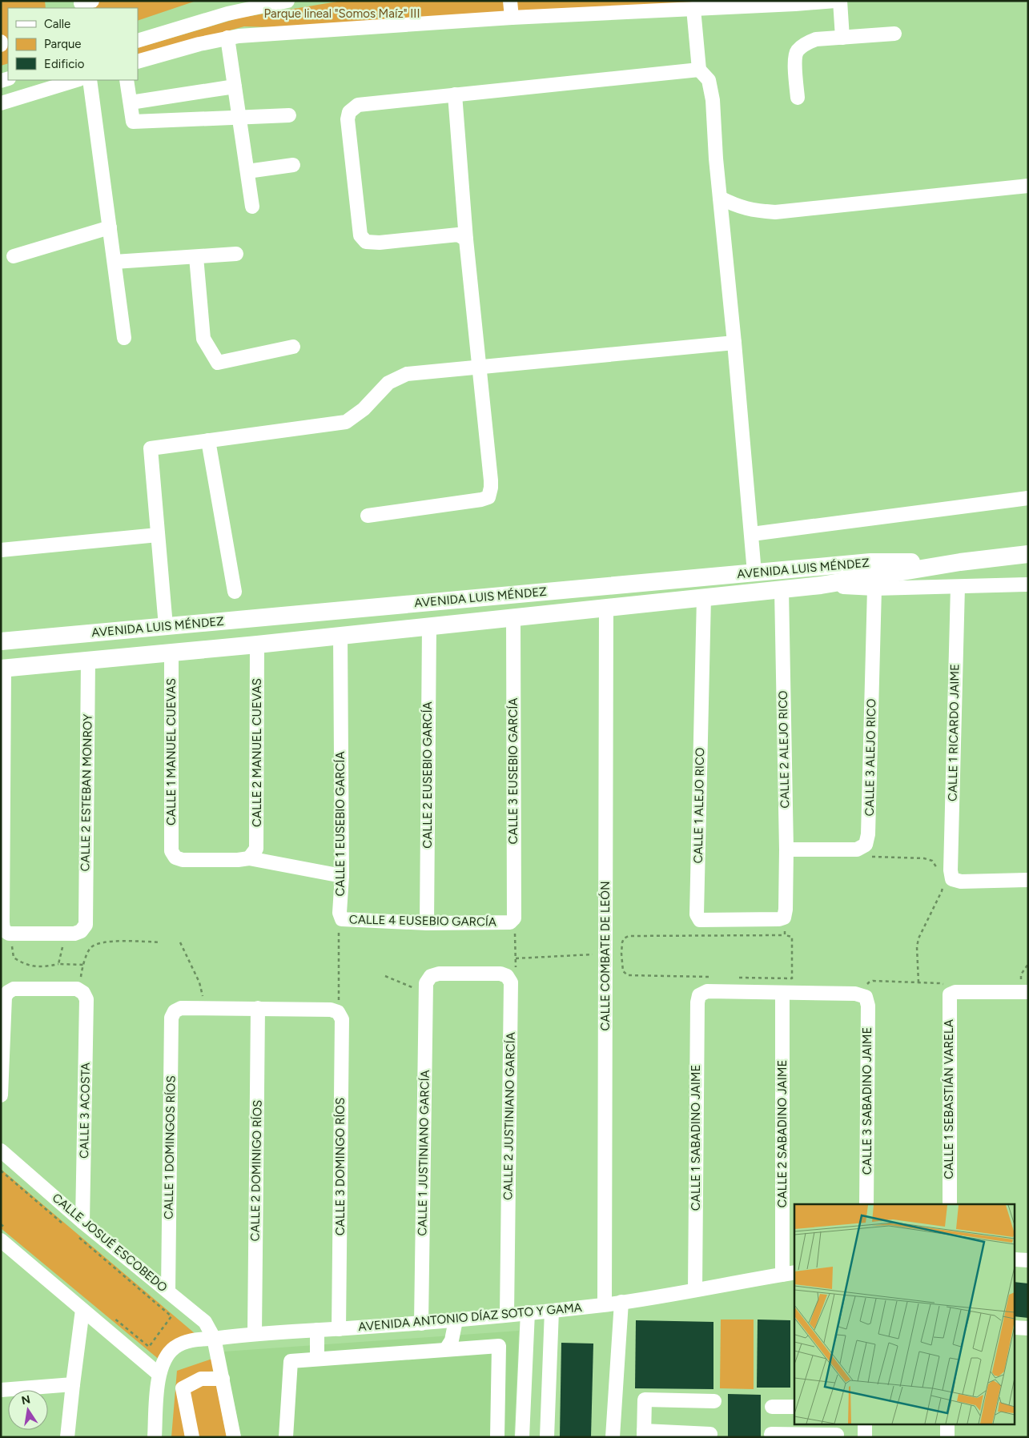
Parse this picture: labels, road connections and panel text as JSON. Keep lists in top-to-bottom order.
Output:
{
  "streets": {
    "main road": ["AVENIDA LUIS MÉNDEZ"],
    "street": [
      "CALLE 1 RICARDO JAIME",
      "CALLE 2 ALEJO RICO",
      "CALLE 1 MANUEL CUEVAS",
      "CALLE 2 MANUEL CUEVAS",
      "CALLE 3 ALEJO RICO",
      "CALLE 3 EUSEBIO GARCÍA",
      "CALLE 2 EUSEBIO GARCÍA",
      "CALLE 2 ESTEBAN MONROY",
      "CALLE 1 ALEJO RICO",
      "CALLE 1 EUSEBIO GARCÍA",
      "CALLE 4 EUSEBIO GARCÍA",
      "CALLE COMBATE DE LEÓN",
      "CALLE 1 SEBASTIÁN VARELA",
      "CALLE 3 SABADINO JAIME",
      "CALLE 3 ACOSTA",
      "CALLE 2 JUSTINIANO GARCÍA",
      "CALLE 2 SABADINO JAIME",
      "CALLE 1 SABADINO JAIME",
      "CALLE 1 DOMINGOS RÍOS",
      "CALLE 1 JUSTINIANO GARCÍA",
      "CALLE 3 DOMINGO RÍOS",
      "CALLE 2 DOMINIGO RÍOS",
      "CALLE JOSUÉ ESCOBEDO",
      "AVENIDA ANTONIO DÍAZ SOTO Y GAMA"
    ]
  },
  "crossings": [
    ["AVENIDA LUIS MÉNDEZ", "CALLE 1 RICARDO JAIME"],
    ["AVENIDA LUIS MÉNDEZ", "CALLE 2 ALEJO RICO"],
    ["AVENIDA LUIS MÉNDEZ", "CALLE 1 MANUEL CUEVAS"],
    ["AVENIDA LUIS MÉNDEZ", "CALLE 2 MANUEL CUEVAS"],
    ["AVENIDA LUIS MÉNDEZ", "CALLE 3 ALEJO RICO"],
    ["AVENIDA LUIS MÉNDEZ", "CALLE 3 EUSEBIO GARCÍA"],
    ["AVENIDA LUIS MÉNDEZ", "CALLE 2 EUSEBIO GARCÍA"],
    ["AVENIDA LUIS MÉNDEZ", "CALLE 2 ESTEBAN MONROY"],
    ["AVENIDA LUIS MÉNDEZ", "CALLE 1 ALEJO RICO"],
    ["AVENIDA LUIS MÉNDEZ", "CALLE 1 EUSEBIO GARCÍA"],
    ["AVENIDA LUIS MÉNDEZ", "CALLE COMBATE DE LEÓN"],
    ["CALLE 2 ALEJO RICO", "CALLE 1 ALEJO RICO"],
    ["CALLE 1 MANUEL CUEVAS", "CALLE 2 MANUEL CUEVAS"],
    ["CALLE 3 EUSEBIO GARCÍA", "CALLE 4 EUSEBIO GARCÍA"],
    ["CALLE 2 EUSEBIO GARCÍA", "CALLE 4 EUSEBIO GARCÍA"],
    ["CALLE 1 EUSEBIO GARCÍA", "CALLE 4 EUSEBIO GARCÍA"],
    ["CALLE 1 EUSEBIO GARCÍA", "CALLE 3 DOMINGO RÍOS"],
    ["CALLE COMBATE DE LEÓN", "AVENIDA ANTONIO DÍAZ SOTO Y GAMA"],
    ["CALLE 3 ACOSTA", "CALLE JOSUÉ ESCOBEDO"],
    ["CALLE 2 JUSTINIANO GARCÍA", "AVENIDA ANTONIO DÍAZ SOTO Y GAMA"],
    ["CALLE 2 SABADINO JAIME", "CALLE 1 SABADINO JAIME"],
    ["CALLE 2 SABADINO JAIME", "AVENIDA ANTONIO DÍAZ SOTO Y GAMA"],
    ["CALLE 1 SABADINO JAIME", "AVENIDA ANTONIO DÍAZ SOTO Y GAMA"],
    ["CALLE 1 DOMINGOS RÍOS", "CALLE JOSUÉ ESCOBEDO"],
    ["CALLE 1 JUSTINIANO GARCÍA", "AVENIDA ANTONIO DÍAZ SOTO Y GAMA"],
    ["CALLE 3 DOMINGO RÍOS", "AVENIDA ANTONIO DÍAZ SOTO Y GAMA"],
    ["CALLE 2 DOMINIGO RÍOS", "AVENIDA ANTONIO DÍAZ SOTO Y GAMA"],
    ["CALLE JOSUÉ ESCOBEDO", "AVENIDA ANTONIO DÍAZ SOTO Y GAMA"]
  ],
  "parks": ["Parque lineal \"Somos Maíz\" III"],
  "legend": ["Calle", "Parque", "Edificio"],
  "north": "top"
}
